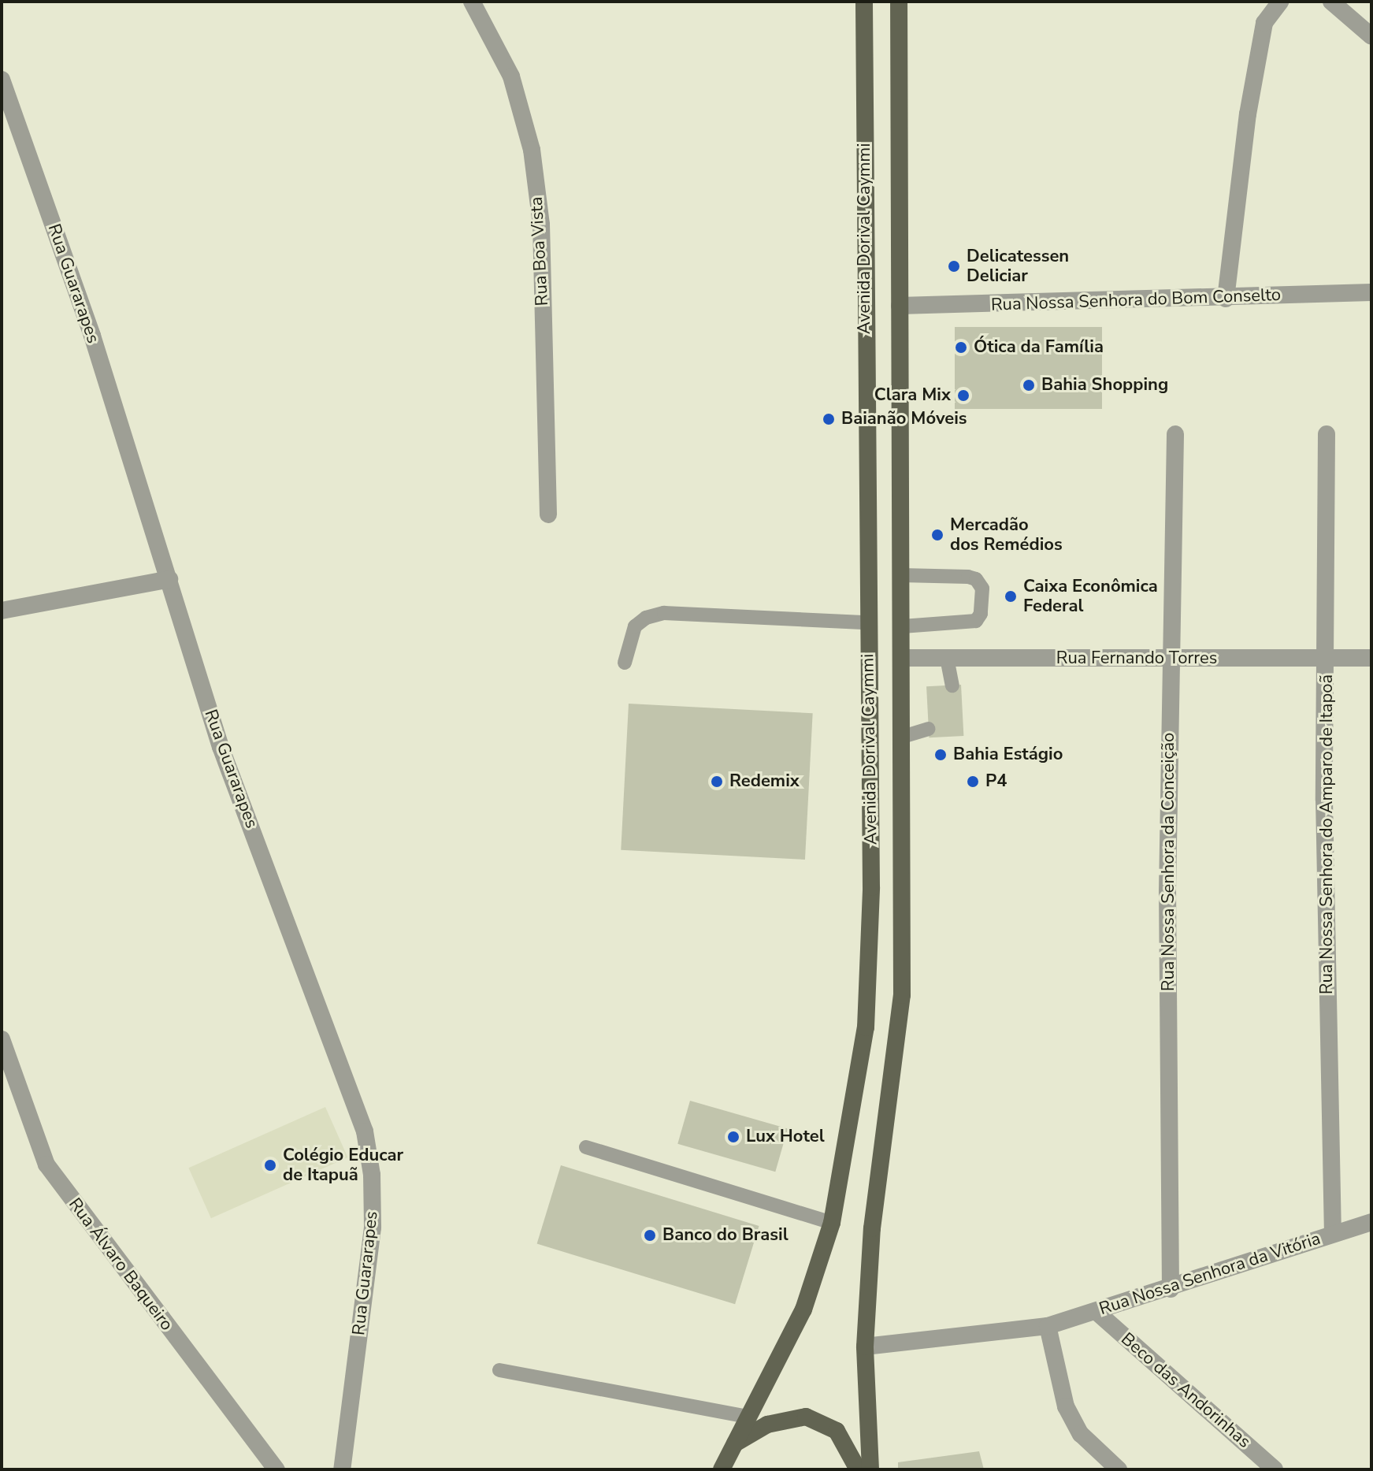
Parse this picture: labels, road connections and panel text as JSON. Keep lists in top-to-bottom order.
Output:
{
  "streets": {
    "main road": ["Avenida Dorival Caymmi"],
    "street": [
      "Rua Boa Vista",
      "Rua Guararapes",
      "Rua Nossa Senhora do Bom Conselto",
      "Rua Fernando Torres",
      "Rua Nossa Senhora do Amparo de Itapoã",
      "Rua Nossa Senhora da Conceição",
      "Rua Álvaro Baqueiro",
      "Rua Nossa Senhora da Vitória",
      "Beco das Andorinhas"
    ]
  },
  "crossings": [
    ["Avenida Dorival Caymmi", "Rua Nossa Senhora do Bom Conselto"],
    ["Avenida Dorival Caymmi", "Rua Fernando Torres"],
    ["Avenida Dorival Caymmi", "Rua Nossa Senhora da Vitória"],
    ["Rua Fernando Torres", "Rua Nossa Senhora do Amparo de Itapoã"],
    ["Rua Fernando Torres", "Rua Nossa Senhora da Conceição"],
    ["Rua Nossa Senhora do Amparo de Itapoã", "Rua Nossa Senhora da Vitória"],
    ["Rua Nossa Senhora da Conceição", "Rua Nossa Senhora da Vitória"],
    ["Rua Nossa Senhora da Vitória", "Beco das Andorinhas"]
  ],
  "places": [
    "Delicatessen Deliciar",
    "Ótica da Família",
    "Bahia Shopping",
    "Clara Mix",
    "Baianão Móveis",
    "Mercadão dos Remédios",
    "Caixa Econômica Federal",
    "Bahia Estágio",
    "Redemix",
    "P4",
    "Lux Hotel",
    "Colégio Educar de Itapuã",
    "Banco do Brasil"
  ]
}
